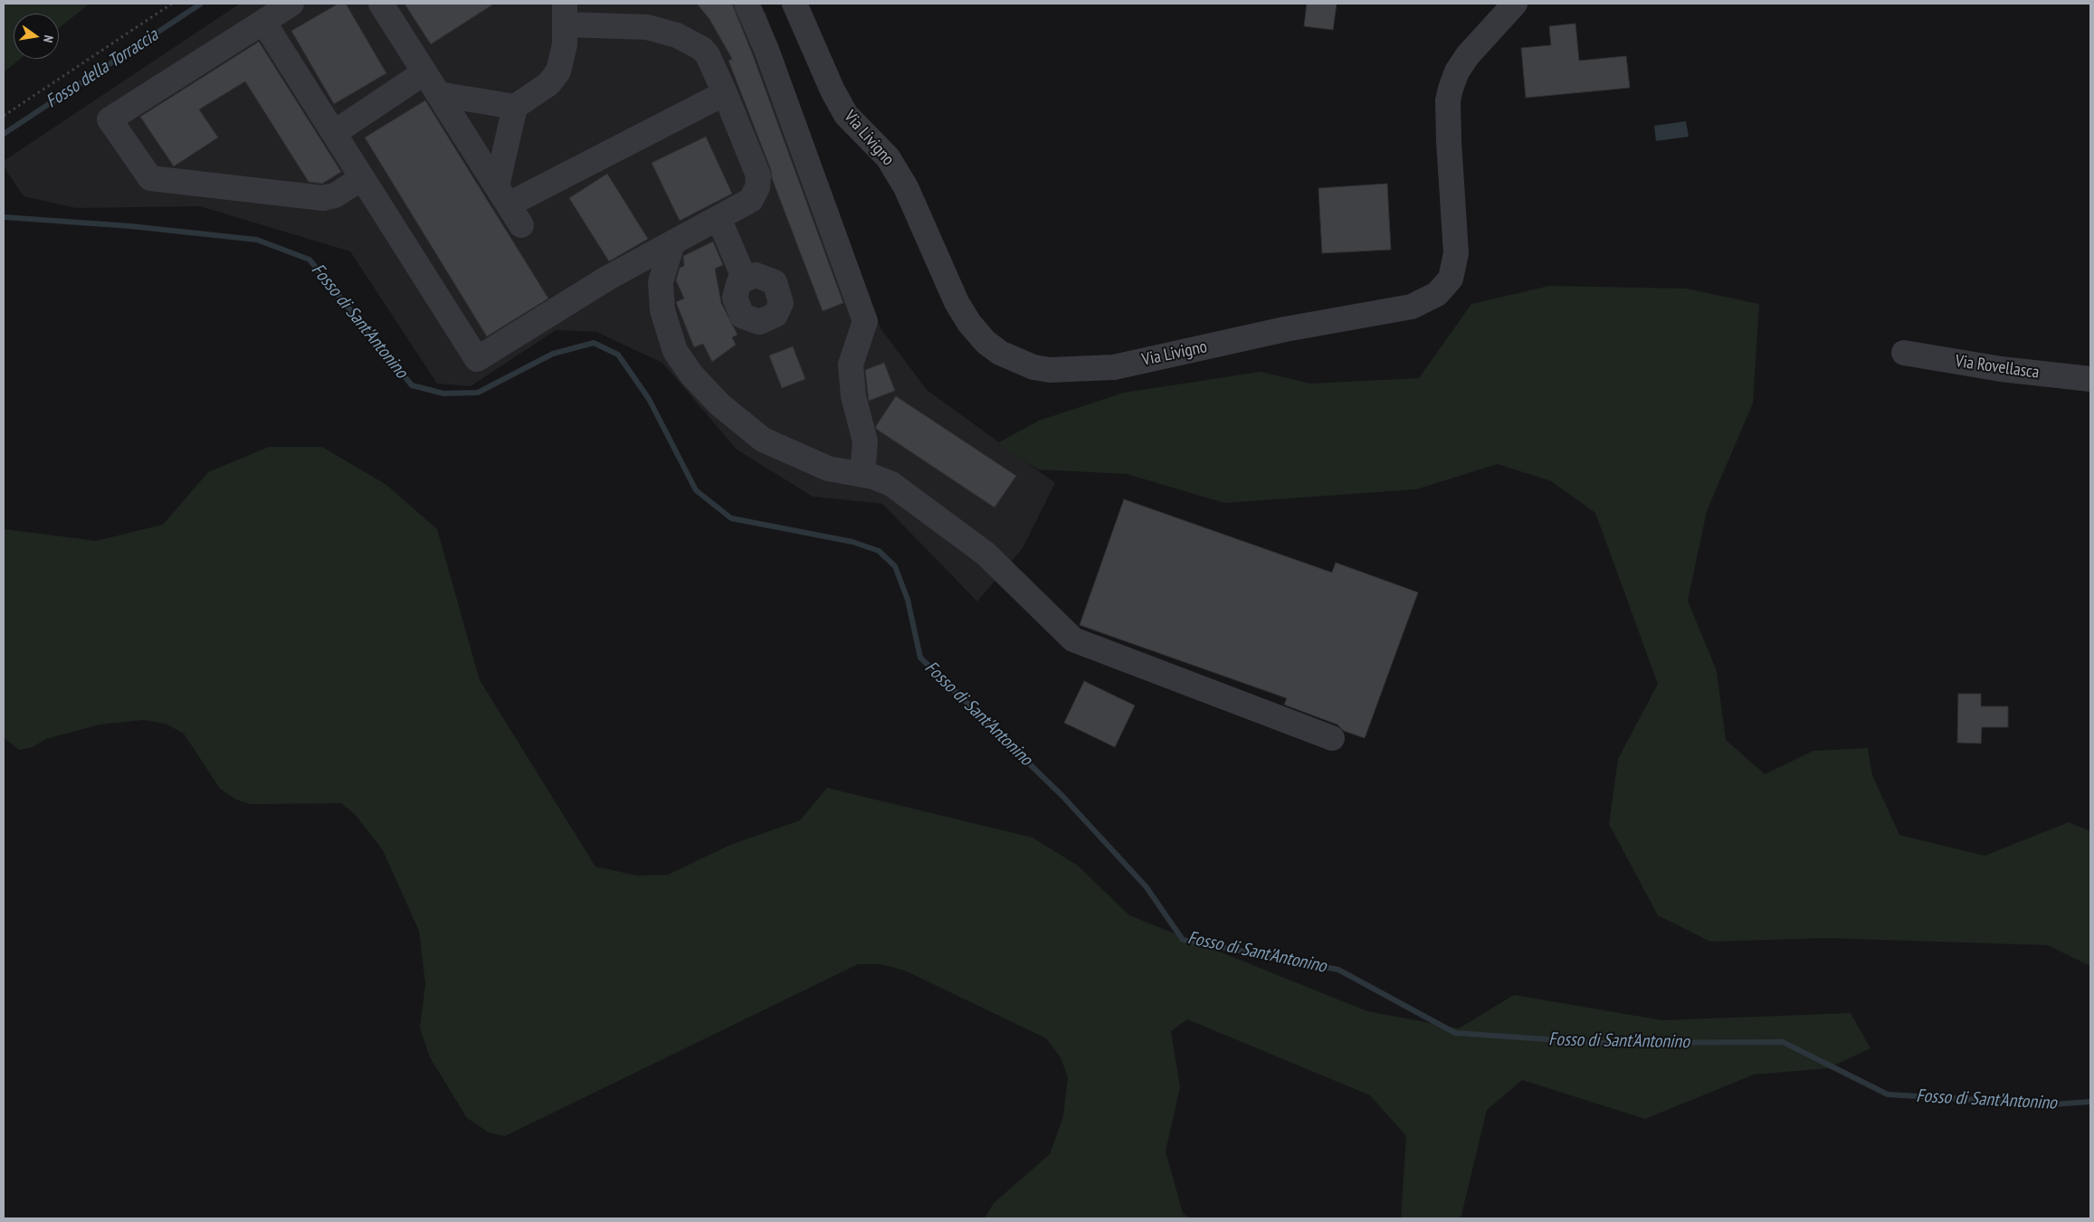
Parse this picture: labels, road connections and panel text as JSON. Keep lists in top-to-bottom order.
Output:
{
  "streets": {
    "street": ["Via Livigno", "Via Rovellasca"]
  },
  "water": ["Fosso della Torraccia", "Fosso di Sant'Antonino"],
  "north": "right"
}
